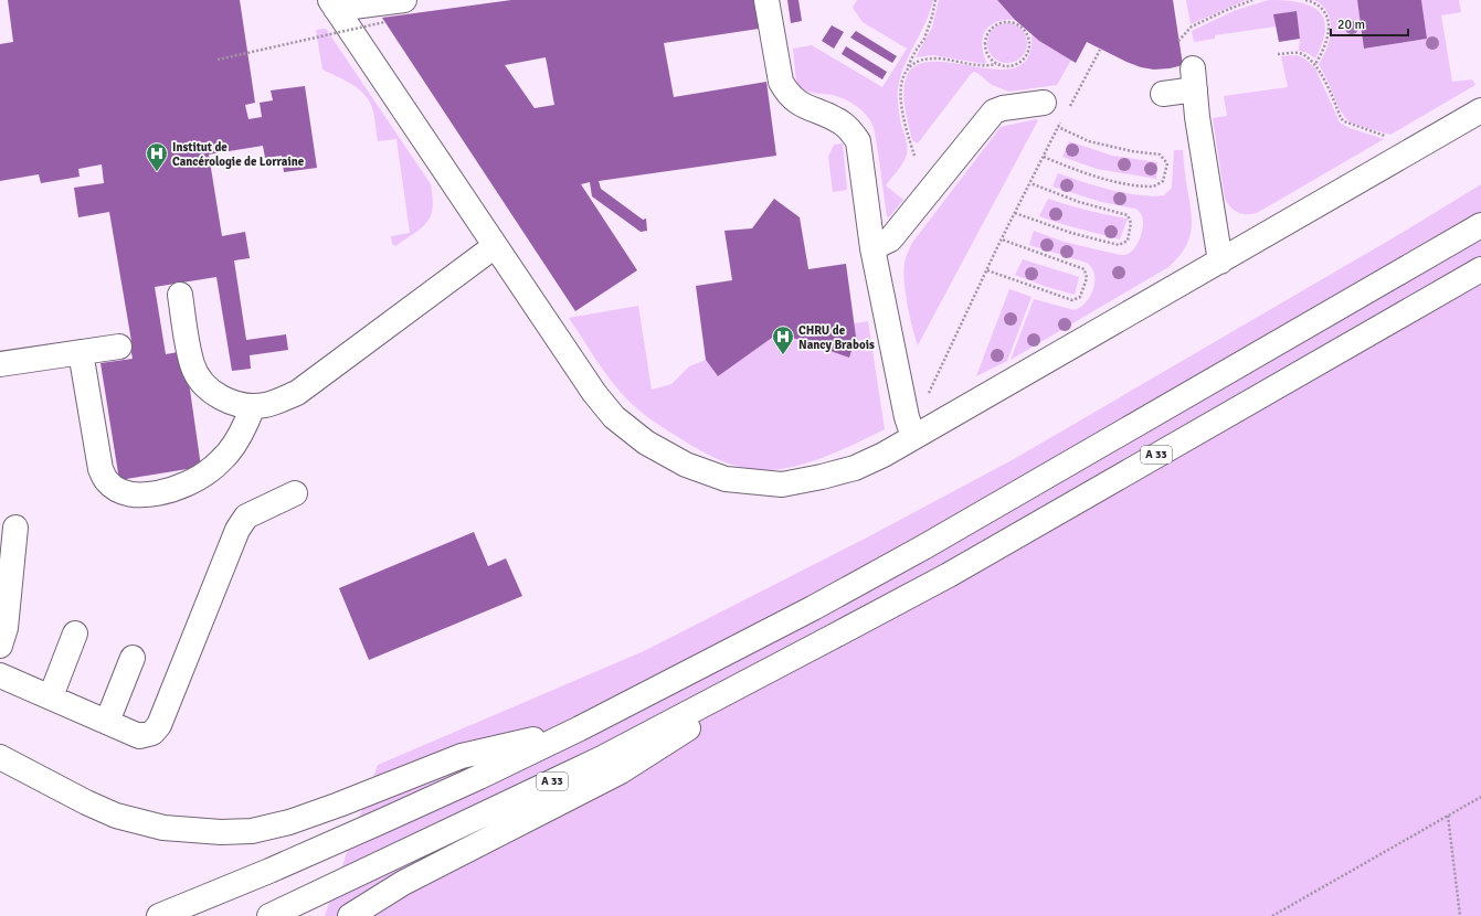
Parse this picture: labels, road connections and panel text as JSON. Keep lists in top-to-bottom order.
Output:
{
  "streets": {
    "main road": ["A 33"]
  },
  "places": {
    "hospital": ["Institut de Cancérologie de Lorraine", "CHRU de Nancy Brabois"]
  },
  "scale_bar": "20 m"
}
